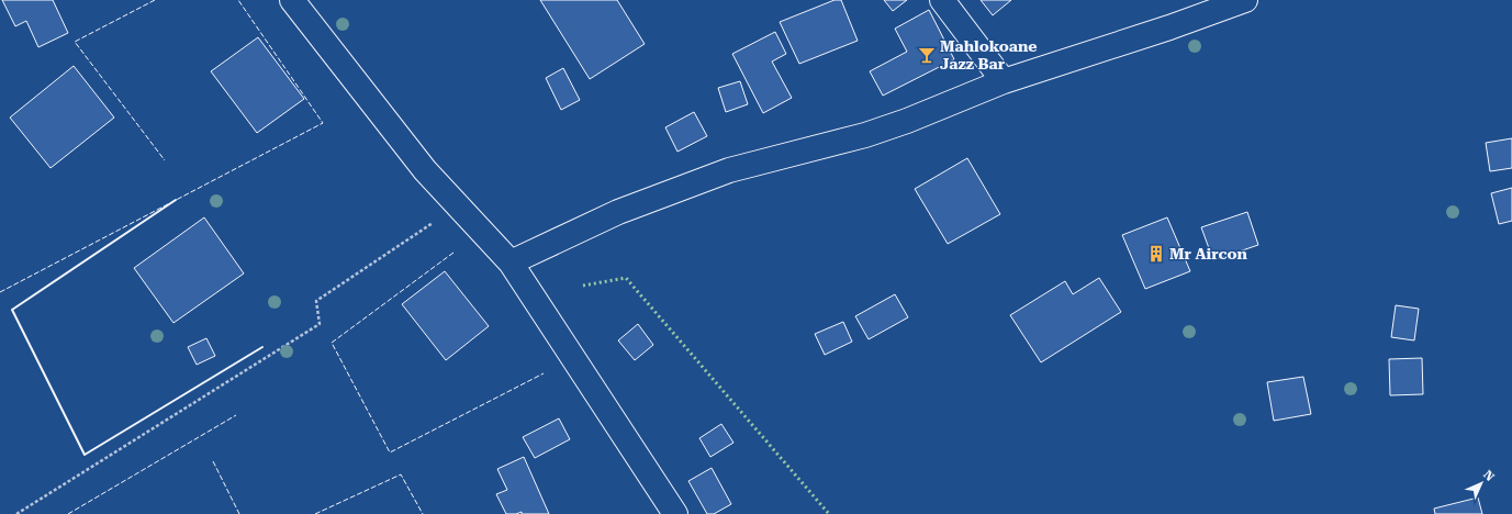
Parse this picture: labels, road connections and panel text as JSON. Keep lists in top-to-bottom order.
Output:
{
  "places": {
    "bar": ["Mahlokoane Jazz Bar"],
    "building": ["Mr Aircon"]
  },
  "north": "top right"
}
